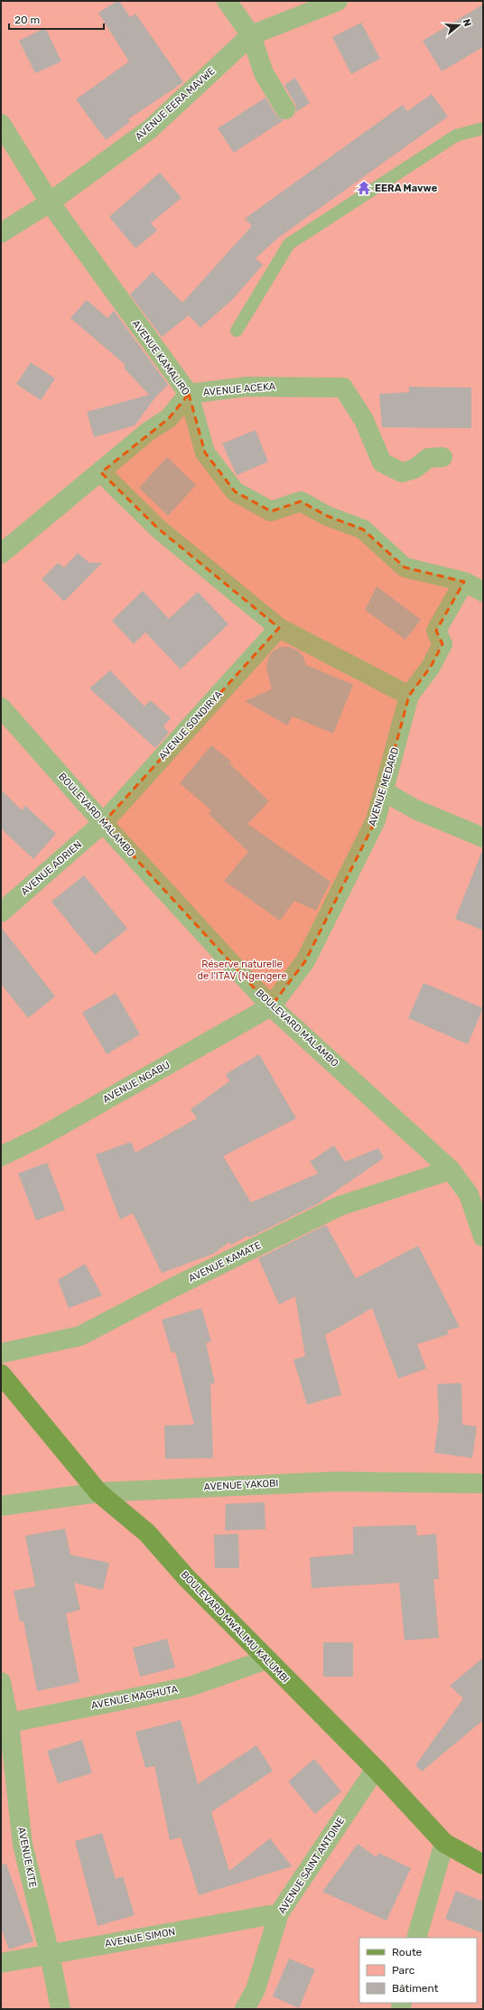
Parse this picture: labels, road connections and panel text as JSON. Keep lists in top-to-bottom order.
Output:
{
  "streets": {
    "street": [
      "AVENUE EERA MAVWE",
      "AVENUE KAMALIRO",
      "AVENUE ACEKA",
      "AVENUE SONDIRYA",
      "AVENUE MEDARD",
      "BOULEVARD MALAMBO",
      "AVENUE ADRIEN",
      "AVENUE NGABU",
      "AVENUE KAMATE",
      "AVENUE YAKOBI",
      "BOULEVARD MWALIMU KALUMBI",
      "AVENUE MAGHUTA",
      "AVENUE KITE",
      "AVENUE SAINT ANTOINE",
      "AVENUE SIMON"
    ]
  },
  "crossings": [
    ["AVENUE EERA MAVWE", "AVENUE KAMALIRO"],
    ["AVENUE KAMALIRO", "AVENUE ACEKA"],
    ["AVENUE KAMALIRO", "AVENUE MEDARD"],
    ["AVENUE SONDIRYA", "BOULEVARD MALAMBO"],
    ["AVENUE SONDIRYA", "AVENUE ADRIEN"],
    ["AVENUE MEDARD", "BOULEVARD MALAMBO"],
    ["AVENUE MEDARD", "AVENUE NGABU"],
    ["BOULEVARD MALAMBO", "AVENUE ADRIEN"],
    ["BOULEVARD MALAMBO", "AVENUE NGABU"],
    ["BOULEVARD MALAMBO", "AVENUE KAMATE"],
    ["AVENUE YAKOBI", "BOULEVARD MWALIMU KALUMBI"],
    ["BOULEVARD MWALIMU KALUMBI", "AVENUE MAGHUTA"],
    ["BOULEVARD MWALIMU KALUMBI", "AVENUE SAINT ANTOINE"],
    ["AVENUE MAGHUTA", "AVENUE KITE"],
    ["AVENUE KITE", "AVENUE SIMON"],
    ["AVENUE SAINT ANTOINE", "AVENUE SIMON"]
  ],
  "parks": ["Réserve naturelle de l'ITAV (Ngengere"],
  "places": {
    "temple": ["EERA Mavwe"]
  },
  "legend": ["Route", "Parc", "Bâtiment"],
  "scale_bar": "20 m",
  "north": "right"
}
